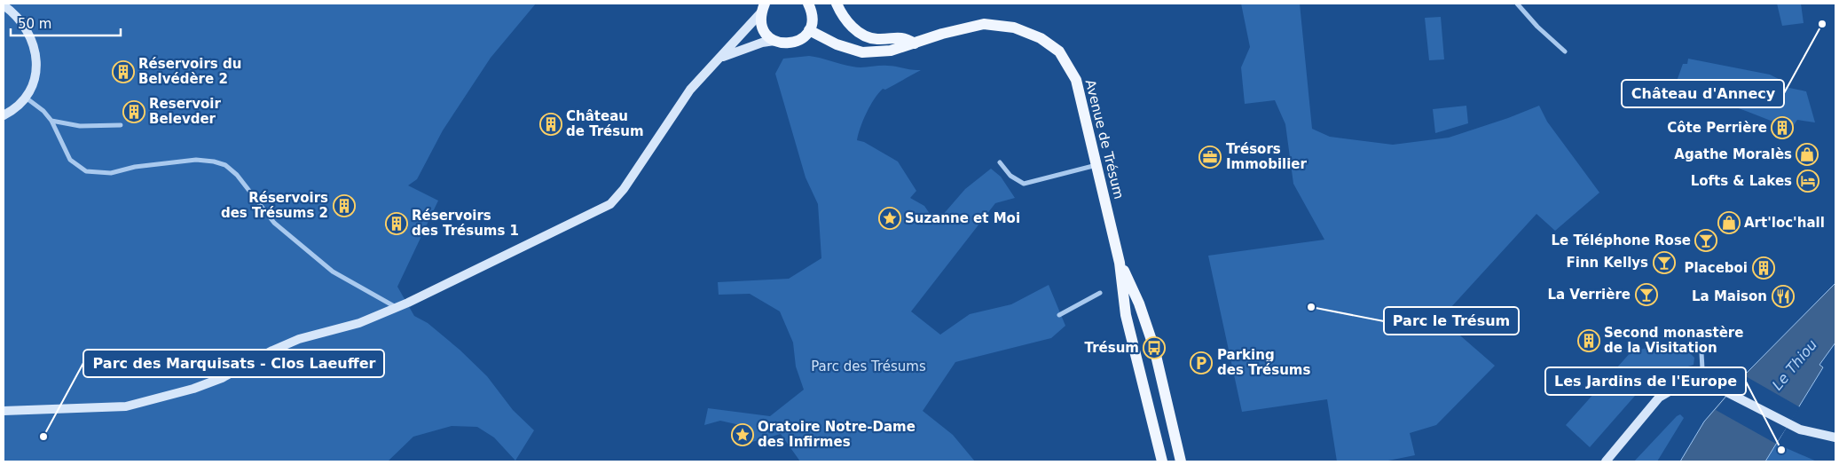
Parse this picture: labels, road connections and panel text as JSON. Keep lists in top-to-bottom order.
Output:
{
  "streets": {
    "main road": ["Avenue de Trésum"]
  },
  "water": ["Le Thiou"],
  "parks": ["Parc des Trésums"],
  "places": {
    "other": [
      "Château d'Annecy",
      "Parc le Trésum",
      "Parc des Marquisats - Clos Laeuffer",
      "Les Jardins de l'Europe"
    ],
    "building": [
      "Réservoirs du Belvédère 2",
      "Reservoir Belevder",
      "Château de Trésum",
      "Côte Perrière",
      "Réservoirs des Trésums 2",
      "Réservoirs des Trésums 1",
      "Placeboi",
      "Second monastère de la Visitation"
    ],
    "shop": ["Agathe Moralès", "Art'loc'hall"],
    "office": ["Trésors Immobilier"],
    "hotel": ["Lofts & Lakes"],
    "place": ["Suzanne et Moi", "Oratoire Notre-Dame des Infirmes"],
    "bar": ["Le Téléphone Rose", "Finn Kellys", "La Verrière"],
    "restaurant": ["La Maison"],
    "bus stop": ["Trésum"],
    "parking": ["Parking des Trésums"]
  },
  "scale_bar": "50 m"
}
